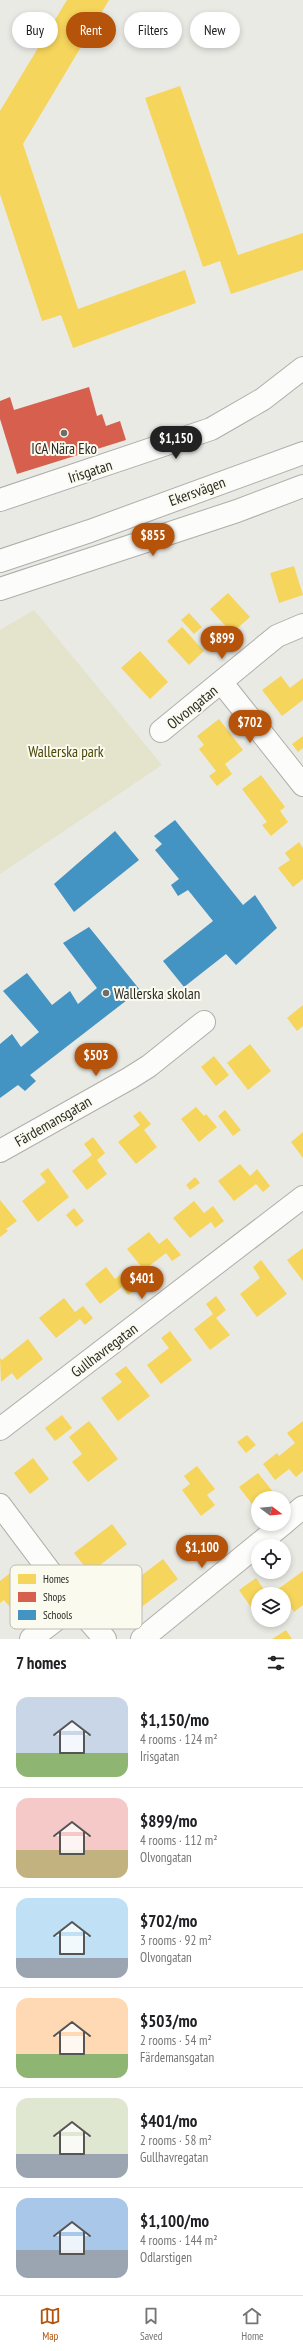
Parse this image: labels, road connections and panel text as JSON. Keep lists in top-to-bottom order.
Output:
{
  "streets": {
    "street": [
      "Irisgatan",
      "Ekersvägen",
      "Olvongatan",
      "Färdemansgatan",
      "Gullhavregatan"
    ]
  },
  "parks": ["Wallerska park"],
  "places": ["ICA Nära Eko", "Wallerska skolan"],
  "legend": ["Homes", "Shops", "Schools"],
  "north": "right",
  "page": {
    "chip": [
      "Buy",
      "Rent",
      "Filters",
      "New"
    ],
    "price": [
      "$1,150",
      "$855",
      "$899",
      "$702",
      "$503",
      "$401",
      "$1,100"
    ],
    "heading": "7 homes",
    "list": [
      {
        "name": "$1,150/mo",
        "note": "4 rooms · 124 m² · Irisgatan"
      },
      {
        "name": "$899/mo",
        "note": "4 rooms · 112 m² · Olvongatan"
      },
      {
        "name": "$702/mo",
        "note": "3 rooms · 92 m² · Olvongatan"
      },
      {
        "name": "$503/mo",
        "note": "2 rooms · 54 m² · Färdemansgatan"
      },
      {
        "name": "$401/mo",
        "note": "2 rooms · 58 m² · Gullhavregatan"
      },
      {
        "name": "$1,100/mo",
        "note": "4 rooms · 144 m² · Odlarstigen"
      }
    ],
    "tabs": ["Map", "Saved", "Home"]
  }
}
